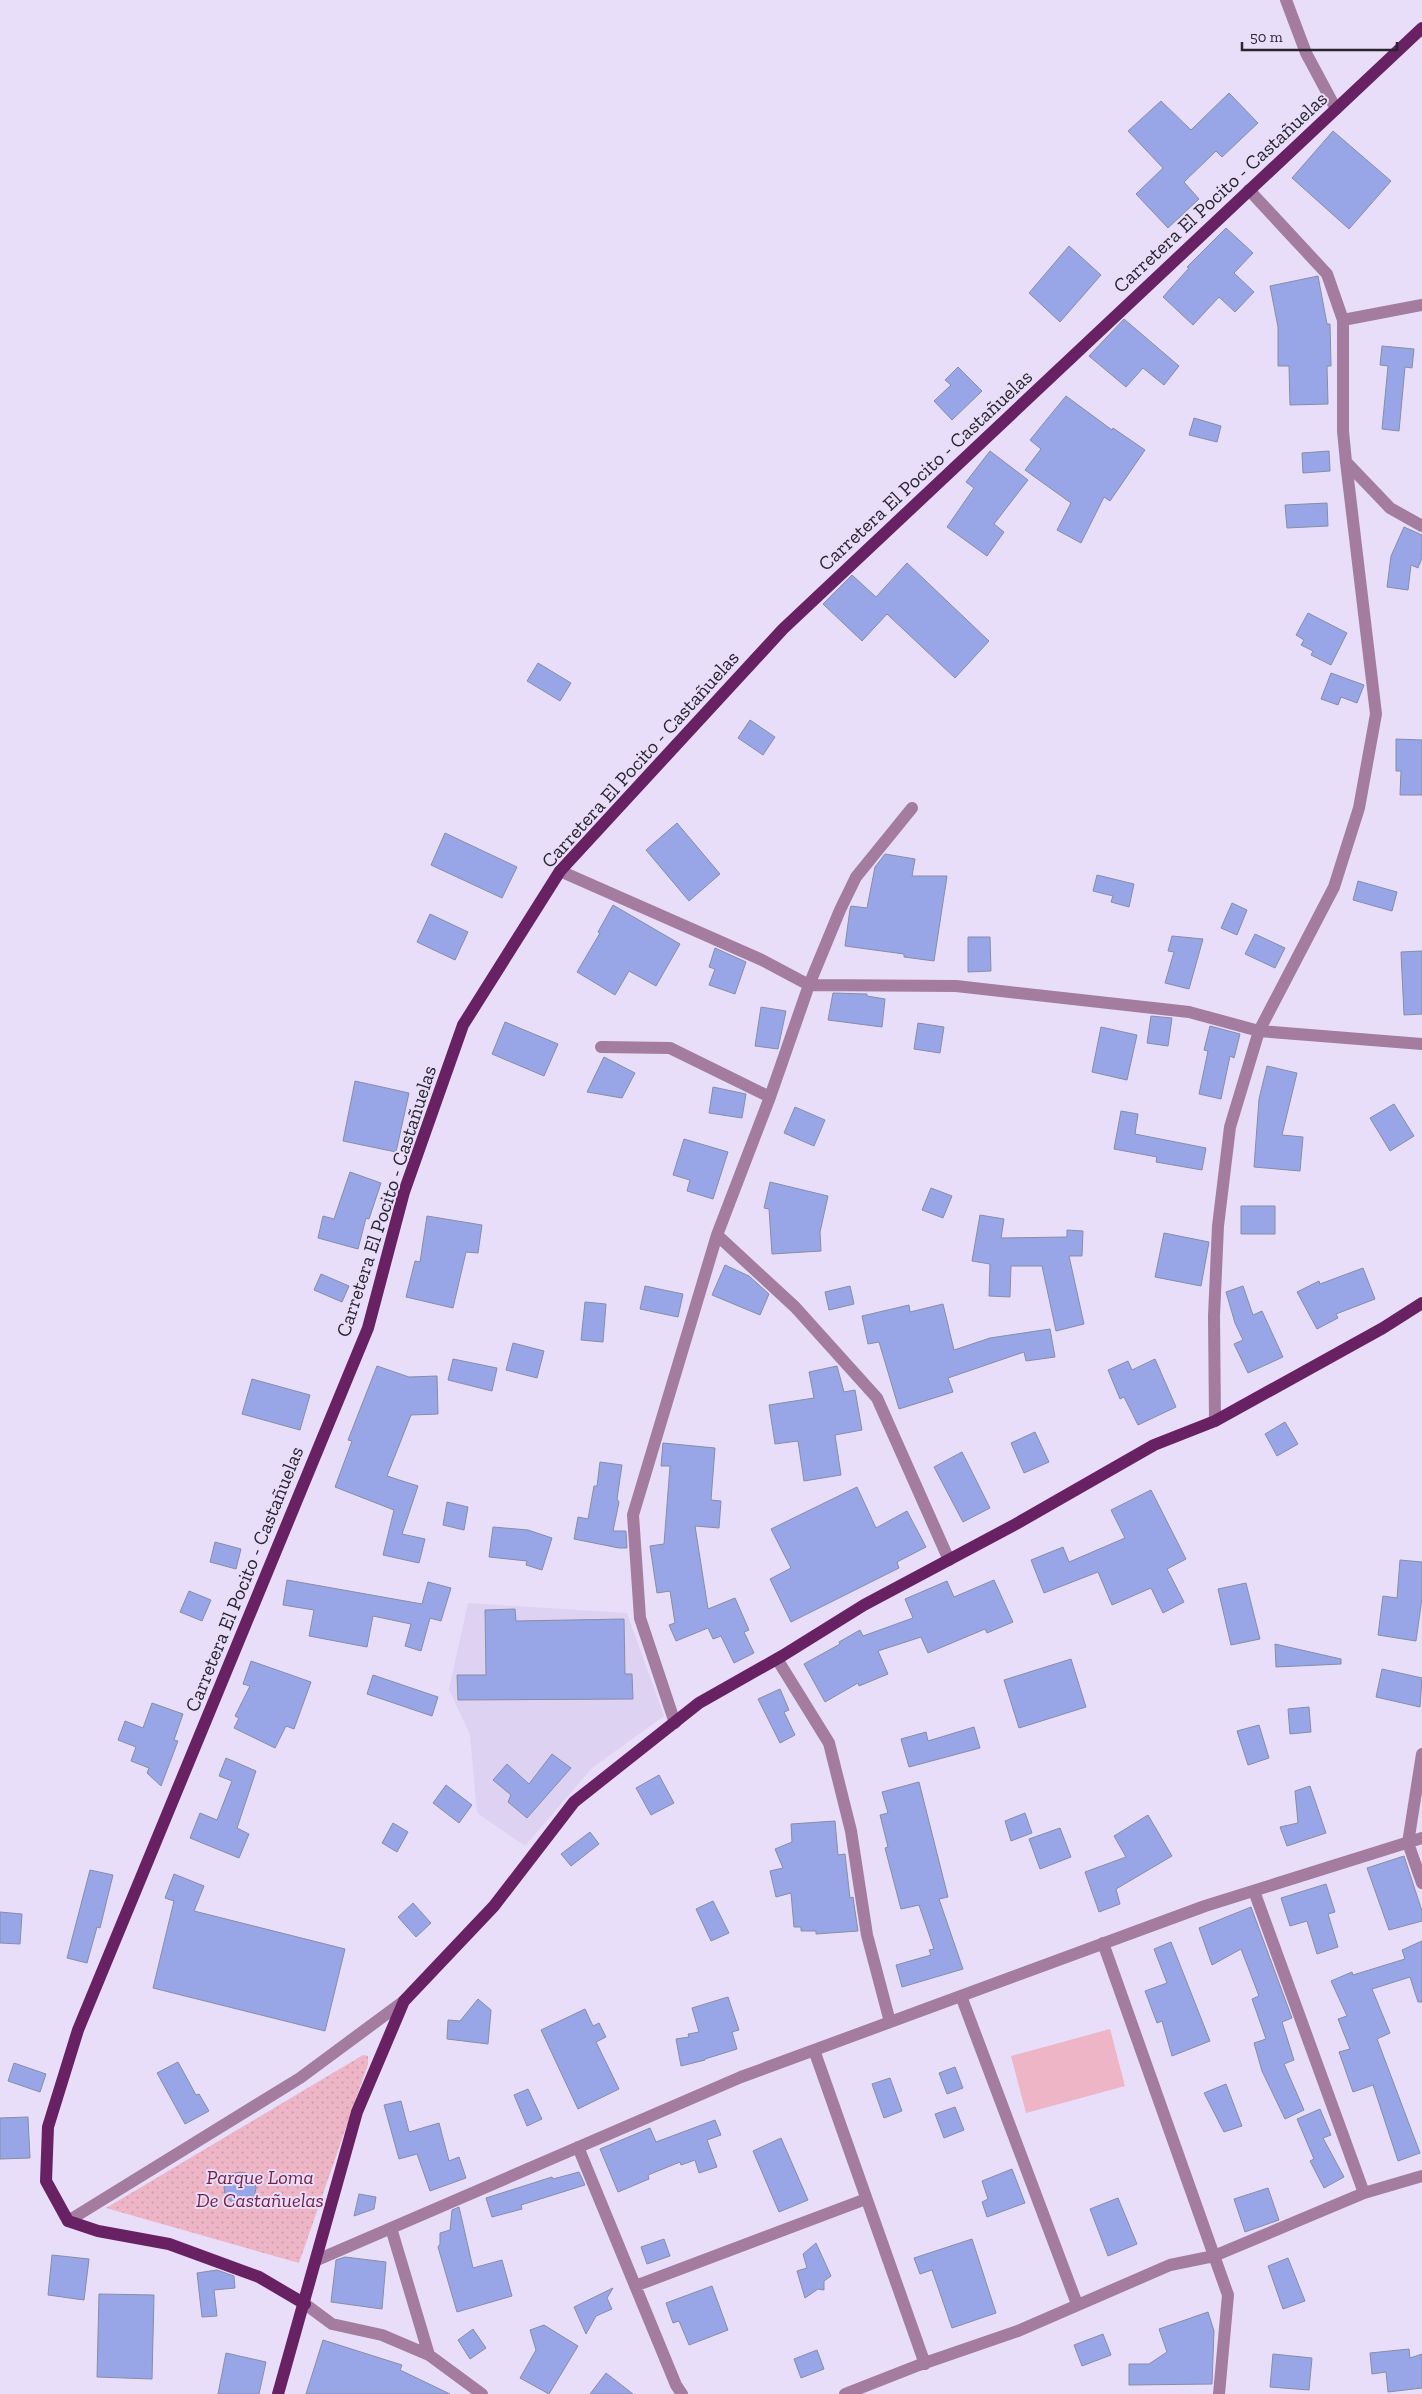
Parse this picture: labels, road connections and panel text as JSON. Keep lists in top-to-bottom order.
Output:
{
  "streets": {
    "main road": ["Carretera El Pocito - Castañuelas"]
  },
  "parks": ["Parque Loma De Castañuelas"],
  "scale_bar": "50 m"
}
